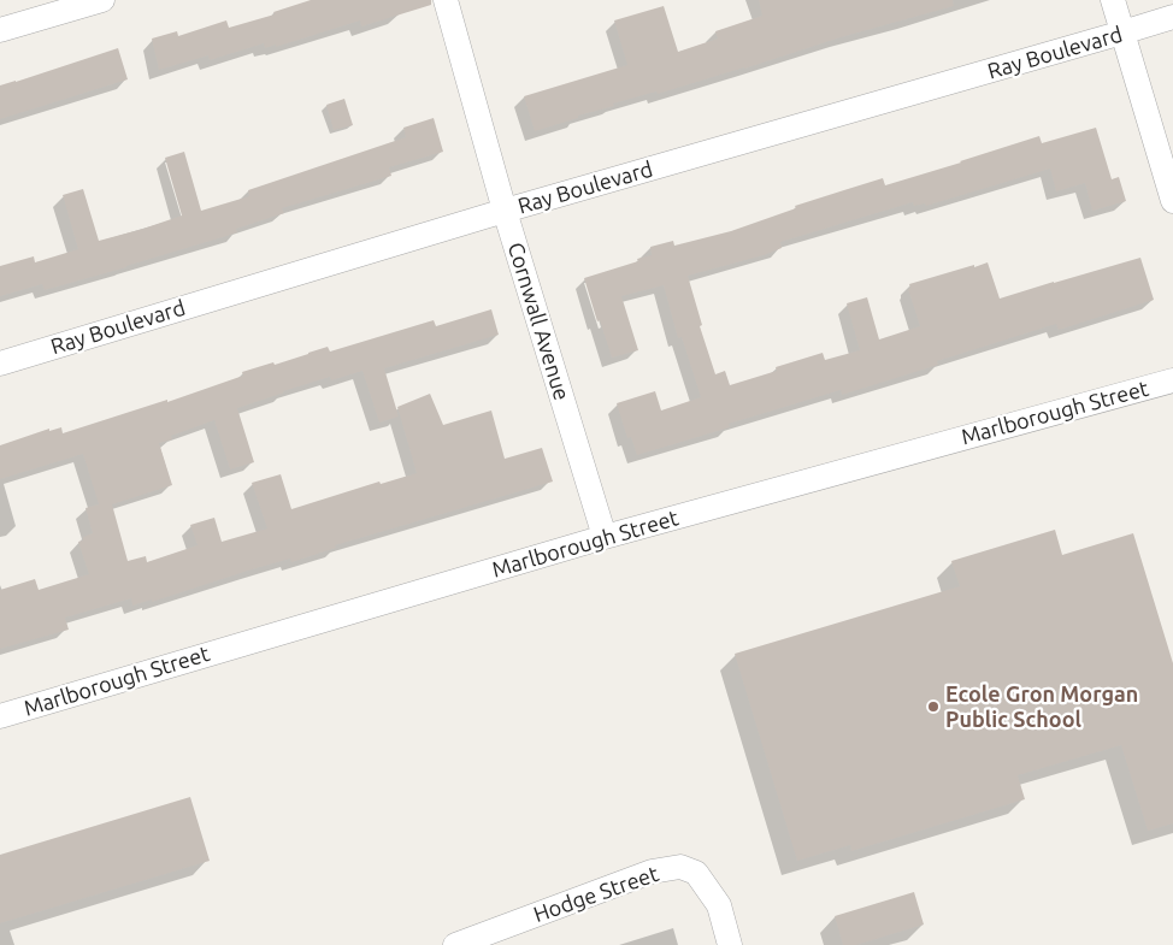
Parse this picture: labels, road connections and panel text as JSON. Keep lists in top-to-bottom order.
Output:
{
  "streets": {
    "street": [
      "Ray Boulevard",
      "Cornwall Avenue",
      "Marlborough Street",
      "Hodge Street"
    ]
  },
  "crossings": [
    ["Ray Boulevard", "Cornwall Avenue"],
    ["Cornwall Avenue", "Marlborough Street"]
  ],
  "places": ["Ecole Gron Morgan Public School"]
}
